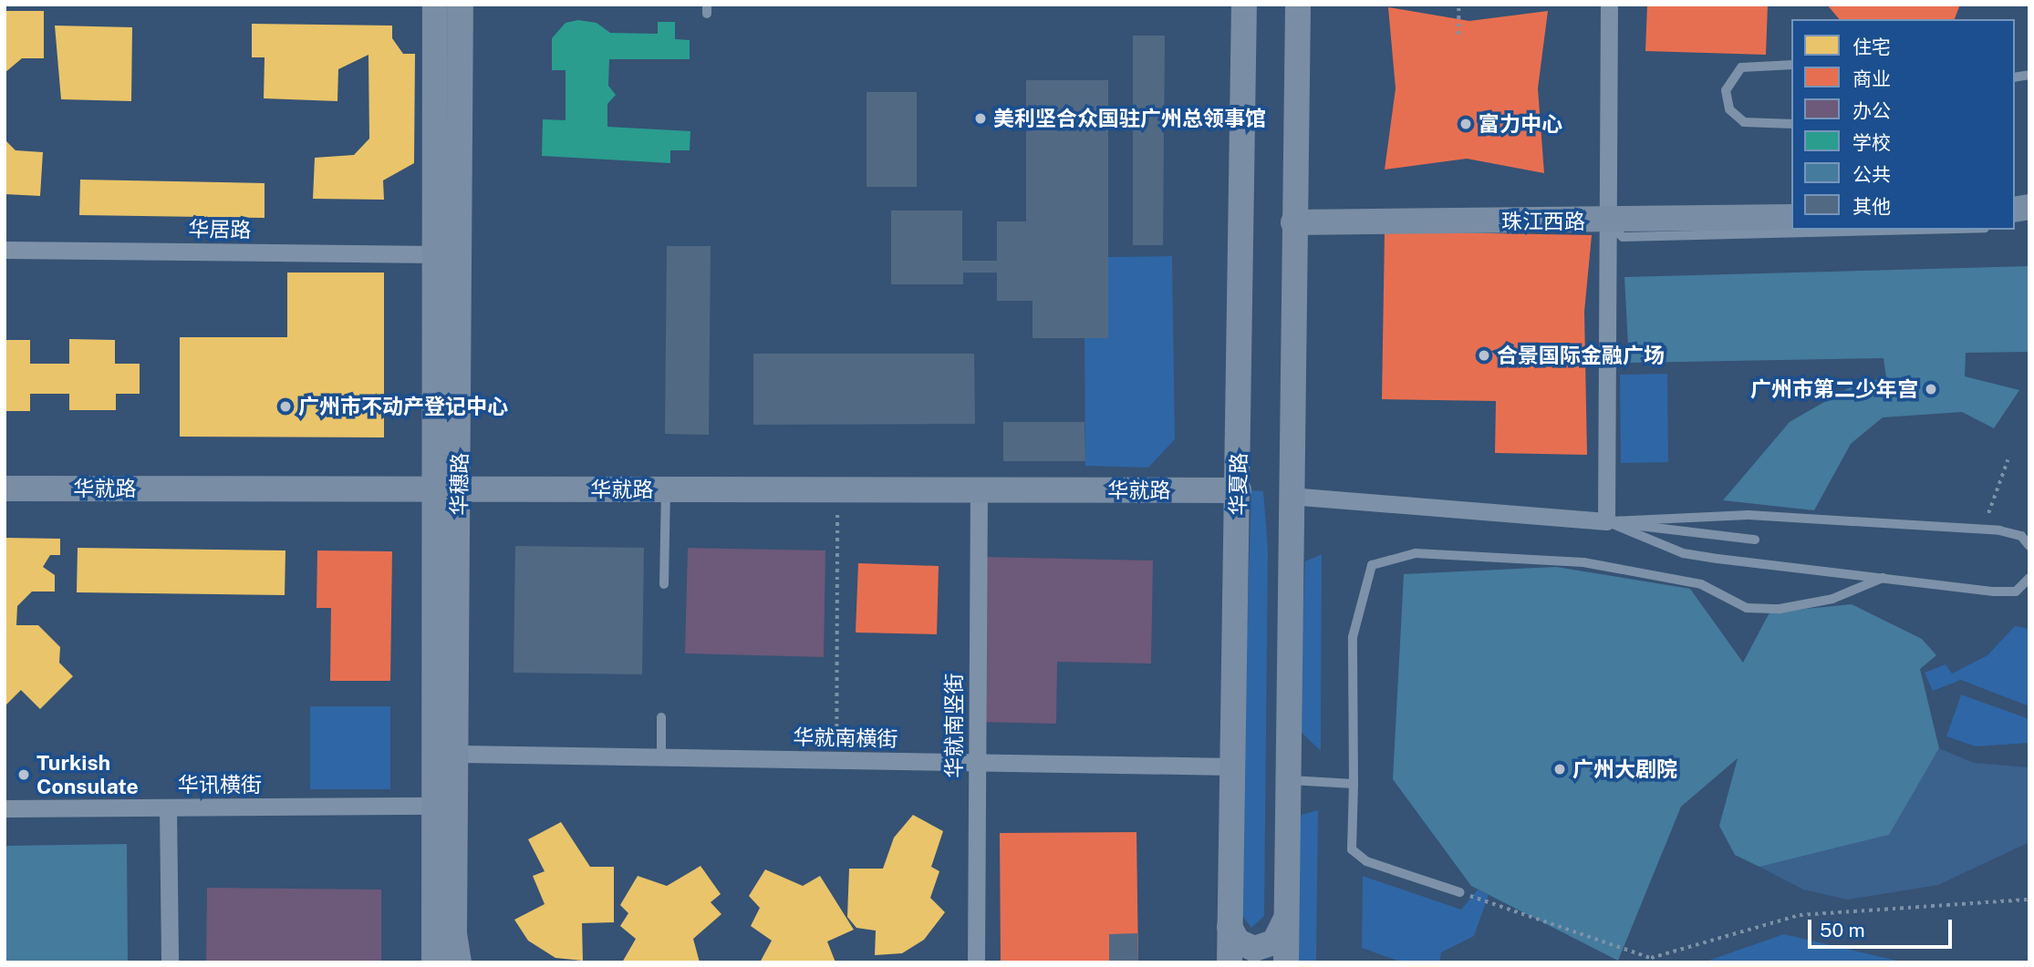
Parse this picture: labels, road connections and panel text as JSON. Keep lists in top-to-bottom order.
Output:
{
  "streets": {
    "street": [
      "珠江西路",
      "华居路",
      "华穗路",
      "华夏路",
      "华就路",
      "华就南竖街",
      "华就南横街",
      "华讯横街"
    ]
  },
  "crossings": [
    ["华居路", "华穗路"],
    ["华穗路", "华就路"],
    ["华穗路", "华就南横街"],
    ["华穗路", "华讯横街"],
    ["华夏路", "华就路"],
    ["华夏路", "华就南横街"],
    ["华就路", "华就南竖街"],
    ["华就南竖街", "华就南横街"]
  ],
  "places": [
    "美利坚合众国驻广州总领事馆",
    "富力中心",
    "合景国际金融广场",
    "广州市第二少年宫",
    "广州市不动产登记中心",
    "广州大剧院",
    "Turkish Consulate"
  ],
  "legend": [
    "住宅",
    "商业",
    "办公",
    "学校",
    "公共",
    "其他"
  ],
  "scale_bar": "50 m"
}
